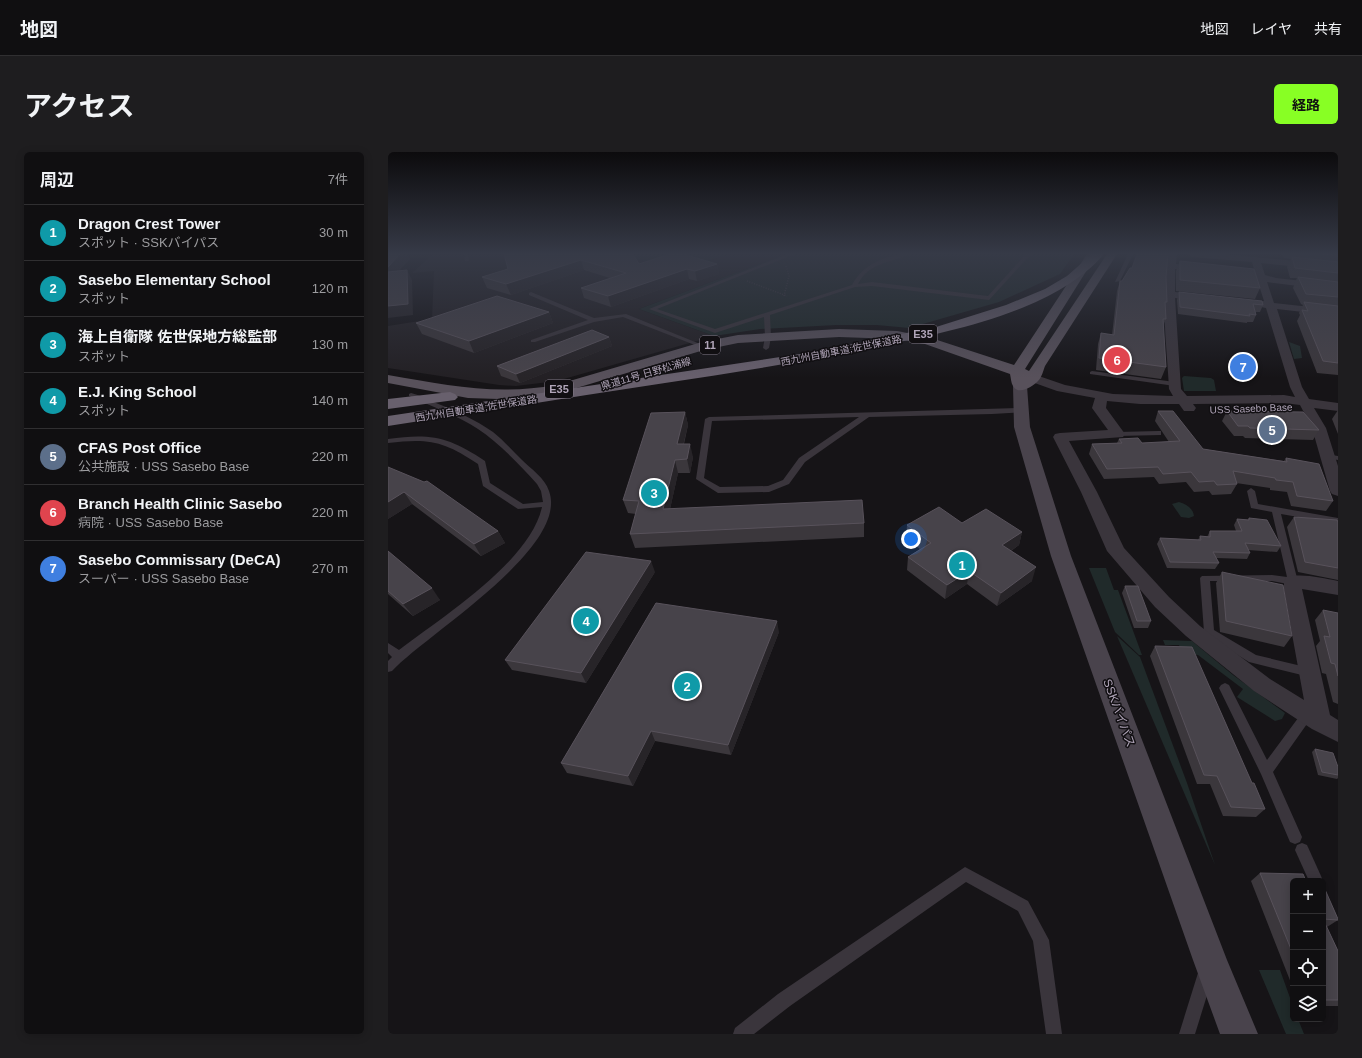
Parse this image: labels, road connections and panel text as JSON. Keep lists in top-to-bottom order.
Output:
{
  "streets": {
    "highway": ["E35", "西九州自動車道;佐世保道路"],
    "main road": ["11", "県道11号 日野松浦線"],
    "street": ["USS Sasebo Base", "SSKバイパス"]
  },
  "crossings": [
    ["県道11号 日野松浦線", "USS Sasebo Base"],
    ["県道11号 日野松浦線", "SSKバイパス"],
    ["USS Sasebo Base", "SSKバイパス"]
  ],
  "page": {
    "header": "地図",
    "nav": ["地図", "レイヤ", "共有"],
    "title": "アクセス",
    "buttons": "経路",
    "heading": ["周辺", "7件"],
    "list": [
      {
        "mark": "1",
        "name": "Dragon Crest Tower",
        "note": "スポット · SSKバイパス",
        "value": "30 m"
      },
      {
        "mark": "2",
        "name": "Sasebo Elementary School",
        "note": "スポット",
        "value": "120 m"
      },
      {
        "mark": "3",
        "name": "海上自衛隊 佐世保地方総監部",
        "note": "スポット",
        "value": "130 m"
      },
      {
        "mark": "4",
        "name": "E.J. King School",
        "note": "スポット",
        "value": "140 m"
      },
      {
        "mark": "5",
        "name": "CFAS Post Office",
        "note": "公共施設 · USS Sasebo Base",
        "value": "220 m"
      },
      {
        "mark": "6",
        "name": "Branch Health Clinic Sasebo",
        "note": "病院 · USS Sasebo Base",
        "value": "220 m"
      },
      {
        "mark": "7",
        "name": "Sasebo Commissary (DeCA)",
        "note": "スーパー · USS Sasebo Base",
        "value": "270 m"
      }
    ],
    "pins": [
      "6",
      "7",
      "5",
      "3",
      "1",
      "4",
      "2"
    ],
    "map_buttons": ["+", "−"]
  }
}
